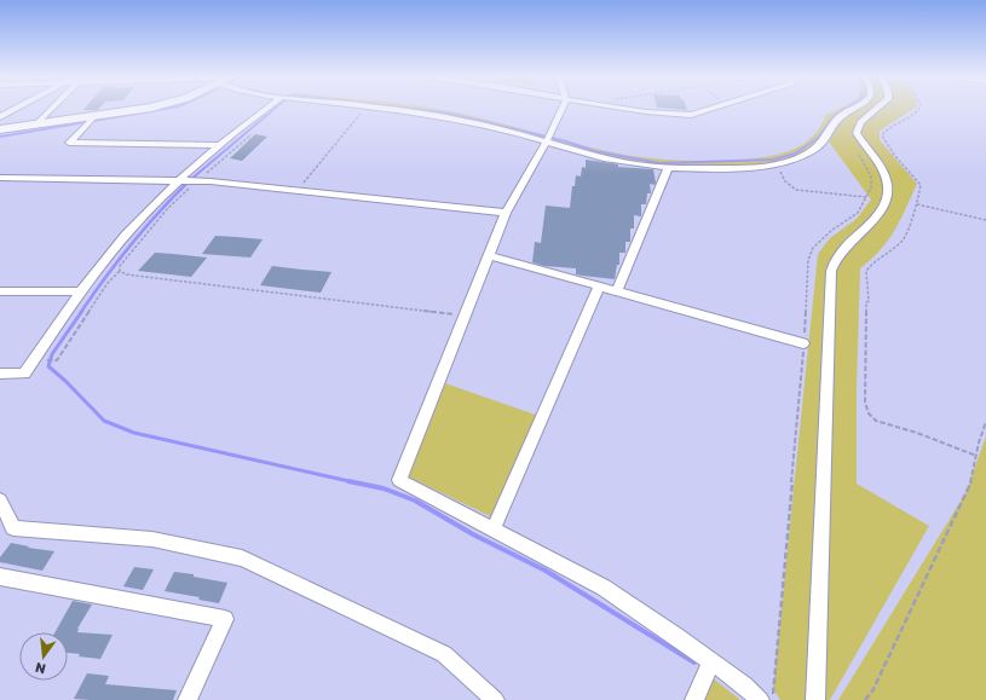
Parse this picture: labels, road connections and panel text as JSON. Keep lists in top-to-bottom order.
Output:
{
  "north": "bottom"
}
